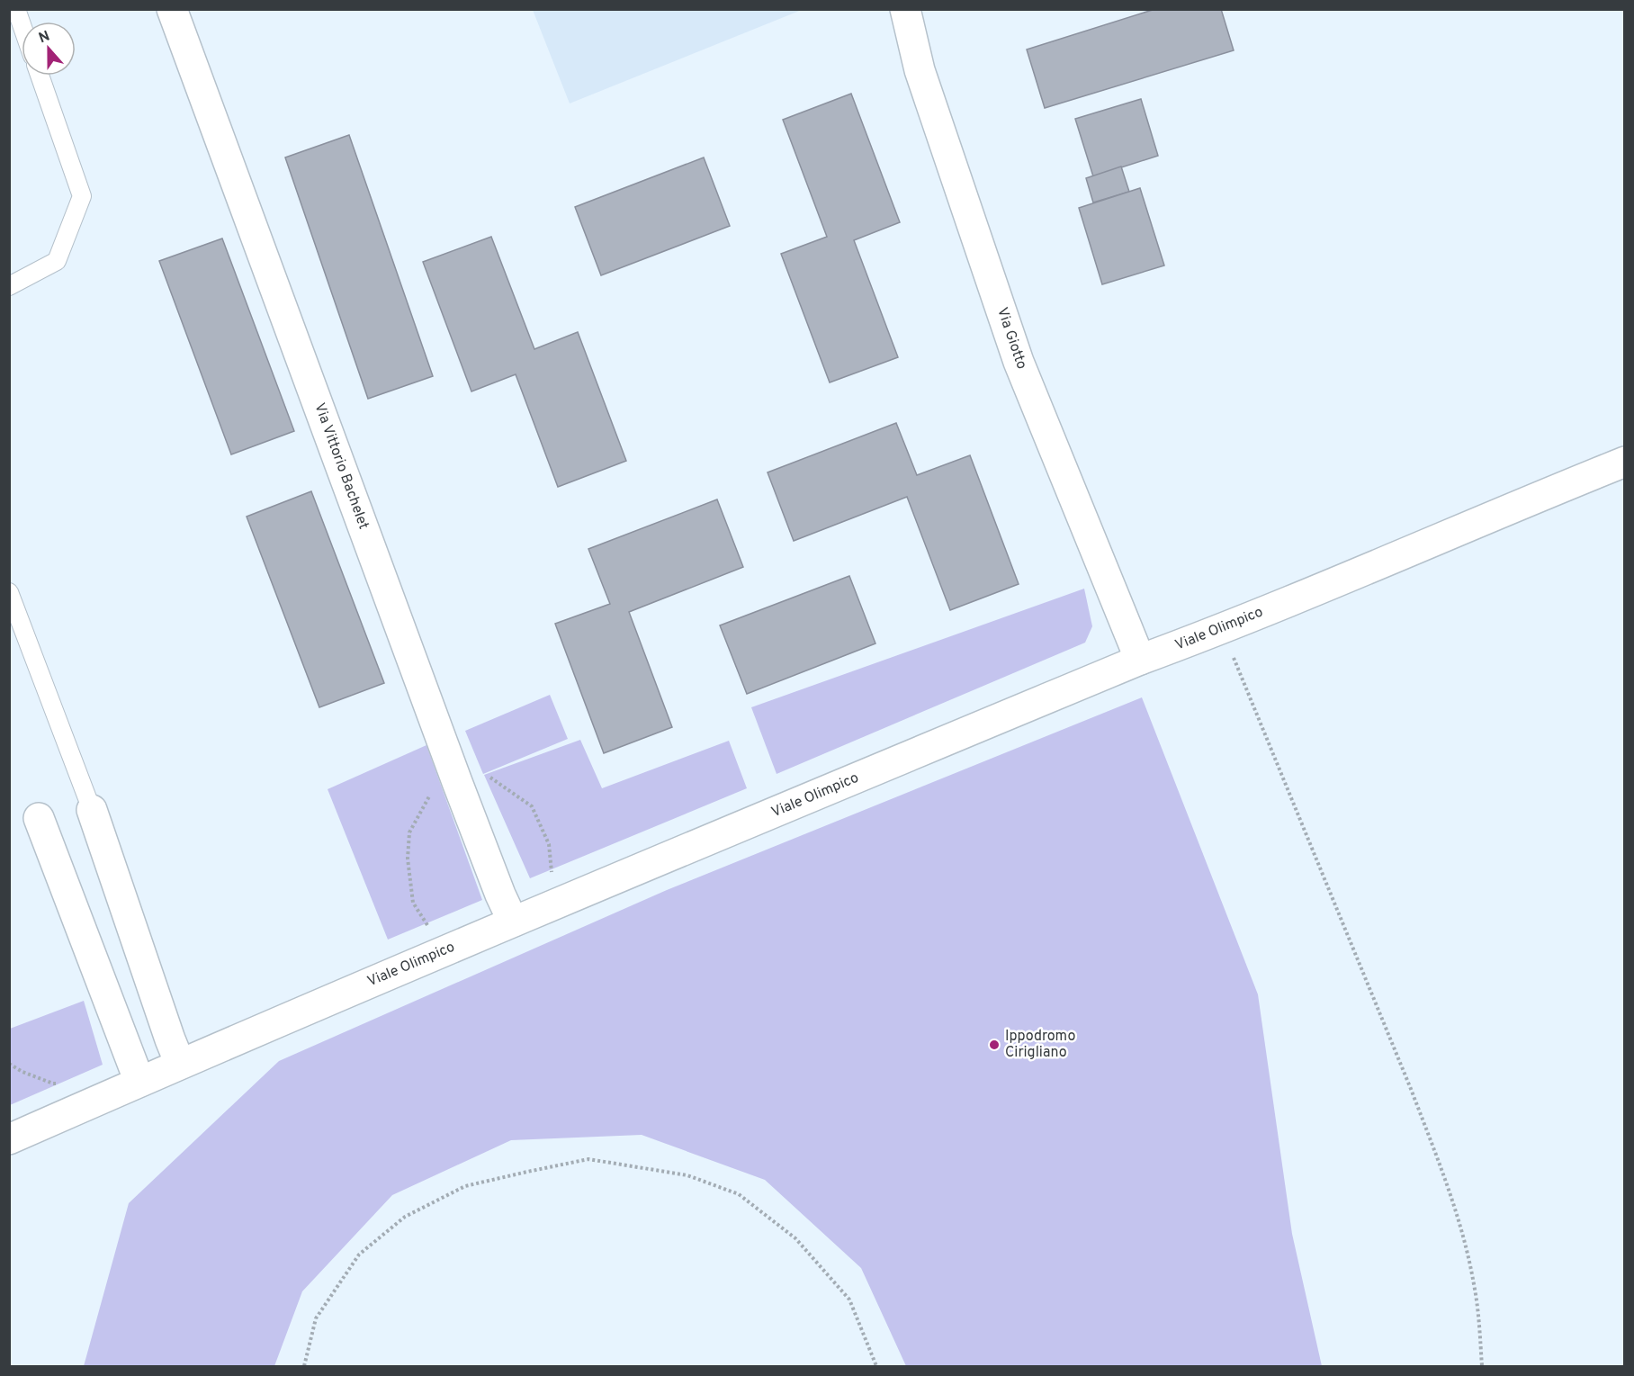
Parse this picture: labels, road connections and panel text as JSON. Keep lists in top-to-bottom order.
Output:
{
  "streets": {
    "street": ["Via Giotto", "Via Vittorio Bachelet", "Viale Olimpico"]
  },
  "crossings": [
    ["Via Giotto", "Viale Olimpico"],
    ["Via Vittorio Bachelet", "Viale Olimpico"]
  ],
  "places": ["Ippodromo Cirigliano"],
  "north": "top"
}
